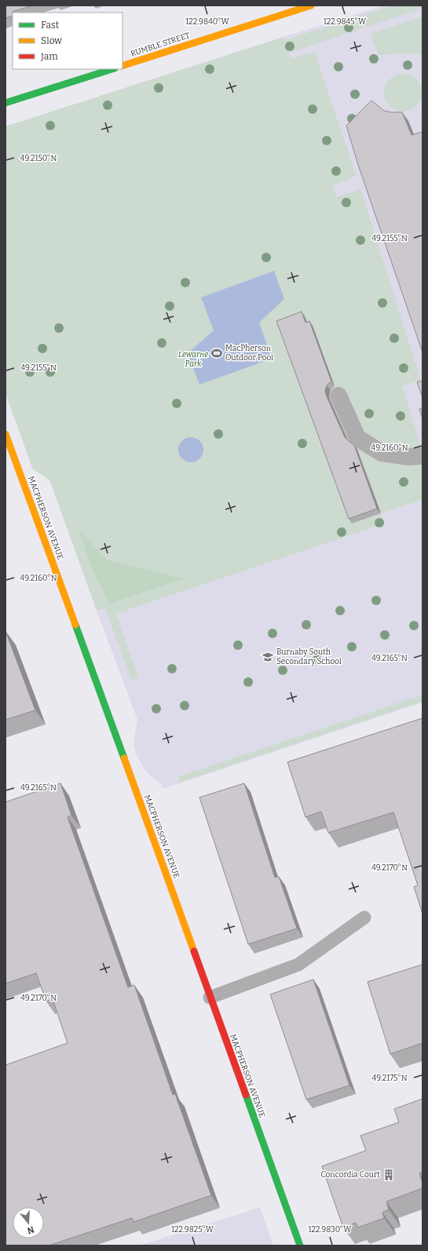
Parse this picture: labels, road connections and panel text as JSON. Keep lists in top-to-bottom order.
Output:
{
  "streets": {
    "street": ["RUMBLE STREET", "MACPHERSON AVENUE"]
  },
  "parks": ["Lewarne Park"],
  "places": {
    "sports": ["MacPherson Outdoor Pool"],
    "school or university": ["Burnaby South Secondary School"],
    "building": ["Concordia Court"]
  },
  "legend": ["Fast", "Slow", "Jam"],
  "north": "bottom",
  "coordinates": [
    "122.9840°W",
    "122.9845°W",
    "49.2150°N",
    "49.2155°N",
    "49.2160°N",
    "49.2165°N",
    "49.2170°N",
    "49.2175°N",
    "122.9825°W",
    "122.9830°W"
  ]
}
